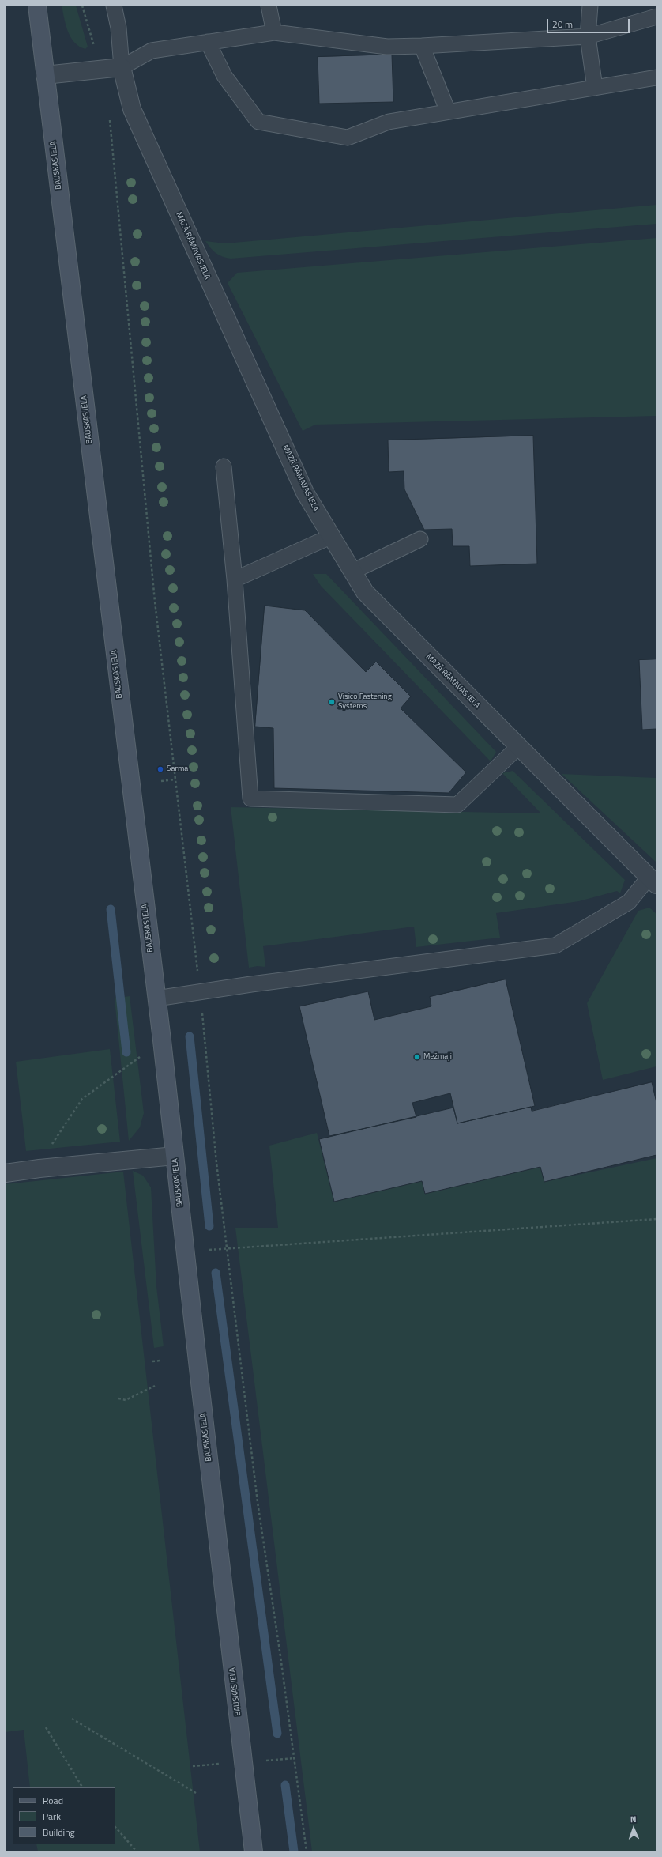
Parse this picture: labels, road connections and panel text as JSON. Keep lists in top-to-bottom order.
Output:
{
  "streets": {
    "main road": ["BAUSKAS IELA"],
    "street": ["MAZĀ RĀMAVAS IELA"]
  },
  "places": ["Visico Fastening Systems", "Sarma", "Mežmaļi"],
  "legend": ["Road", "Park", "Building"],
  "scale_bar": "20 m",
  "north": "top"
}
